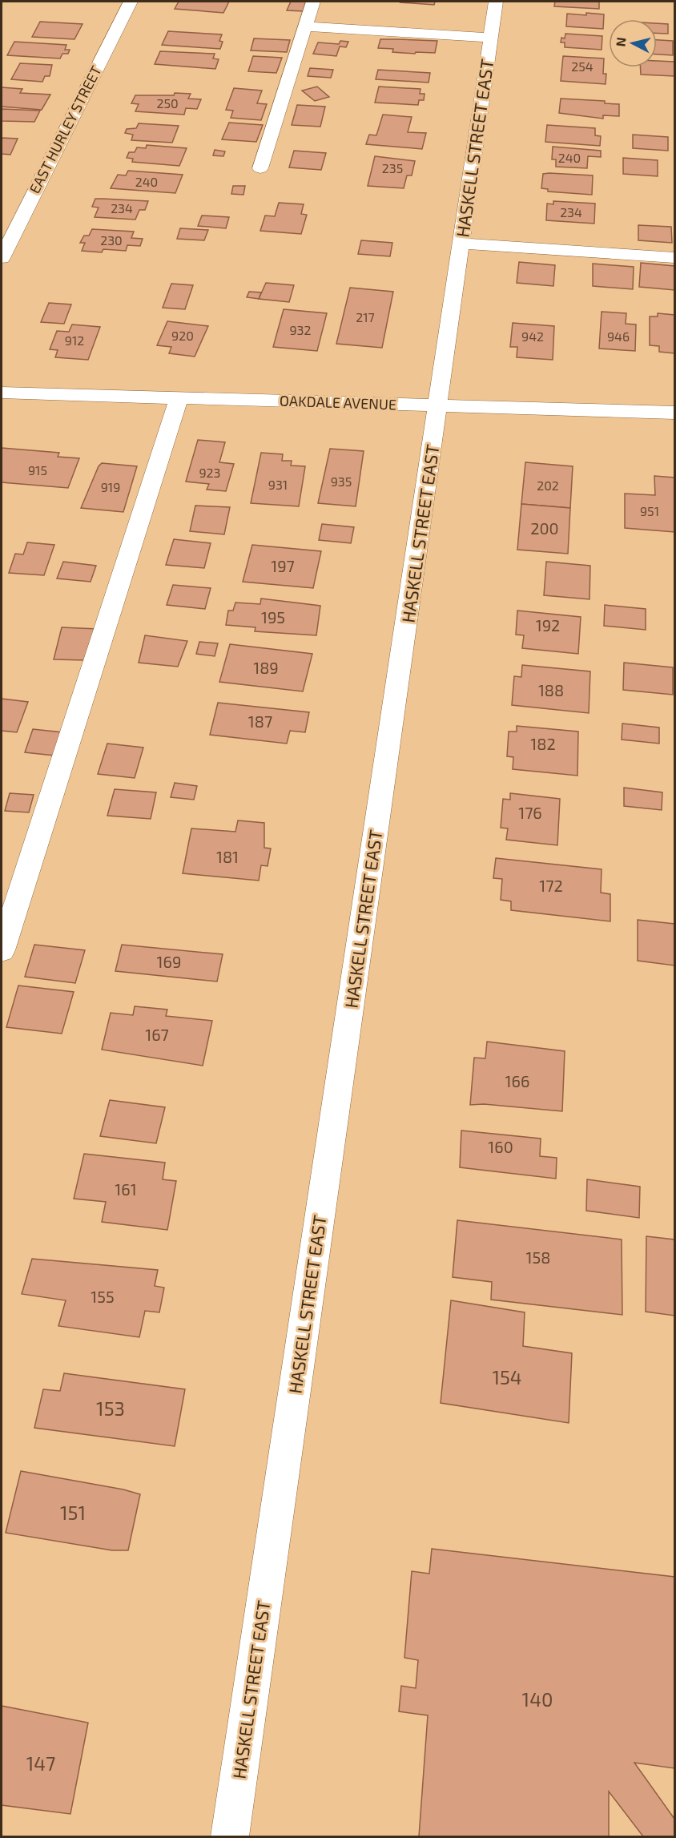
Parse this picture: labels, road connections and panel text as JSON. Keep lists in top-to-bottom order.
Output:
{
  "streets": {
    "street": ["EAST HURLEY STREET", "HASKELL STREET EAST", "OAKDALE AVENUE"]
  },
  "crossings": [
    ["HASKELL STREET EAST", "OAKDALE AVENUE"]
  ],
  "house_numbers": [
    "254",
    "250",
    "240",
    "235",
    "240",
    "234",
    "234",
    "230",
    "217",
    "932",
    "920",
    "942",
    "946",
    "912",
    "915",
    "923",
    "935",
    "931",
    "202",
    "919",
    "951",
    "200",
    "197",
    "195",
    "192",
    "189",
    "188",
    "187",
    "182",
    "176",
    "181",
    "172",
    "169",
    "167",
    "166",
    "160",
    "161",
    "158",
    "155",
    "154",
    "153",
    "151",
    "140",
    "147"
  ],
  "north": "left"
}
